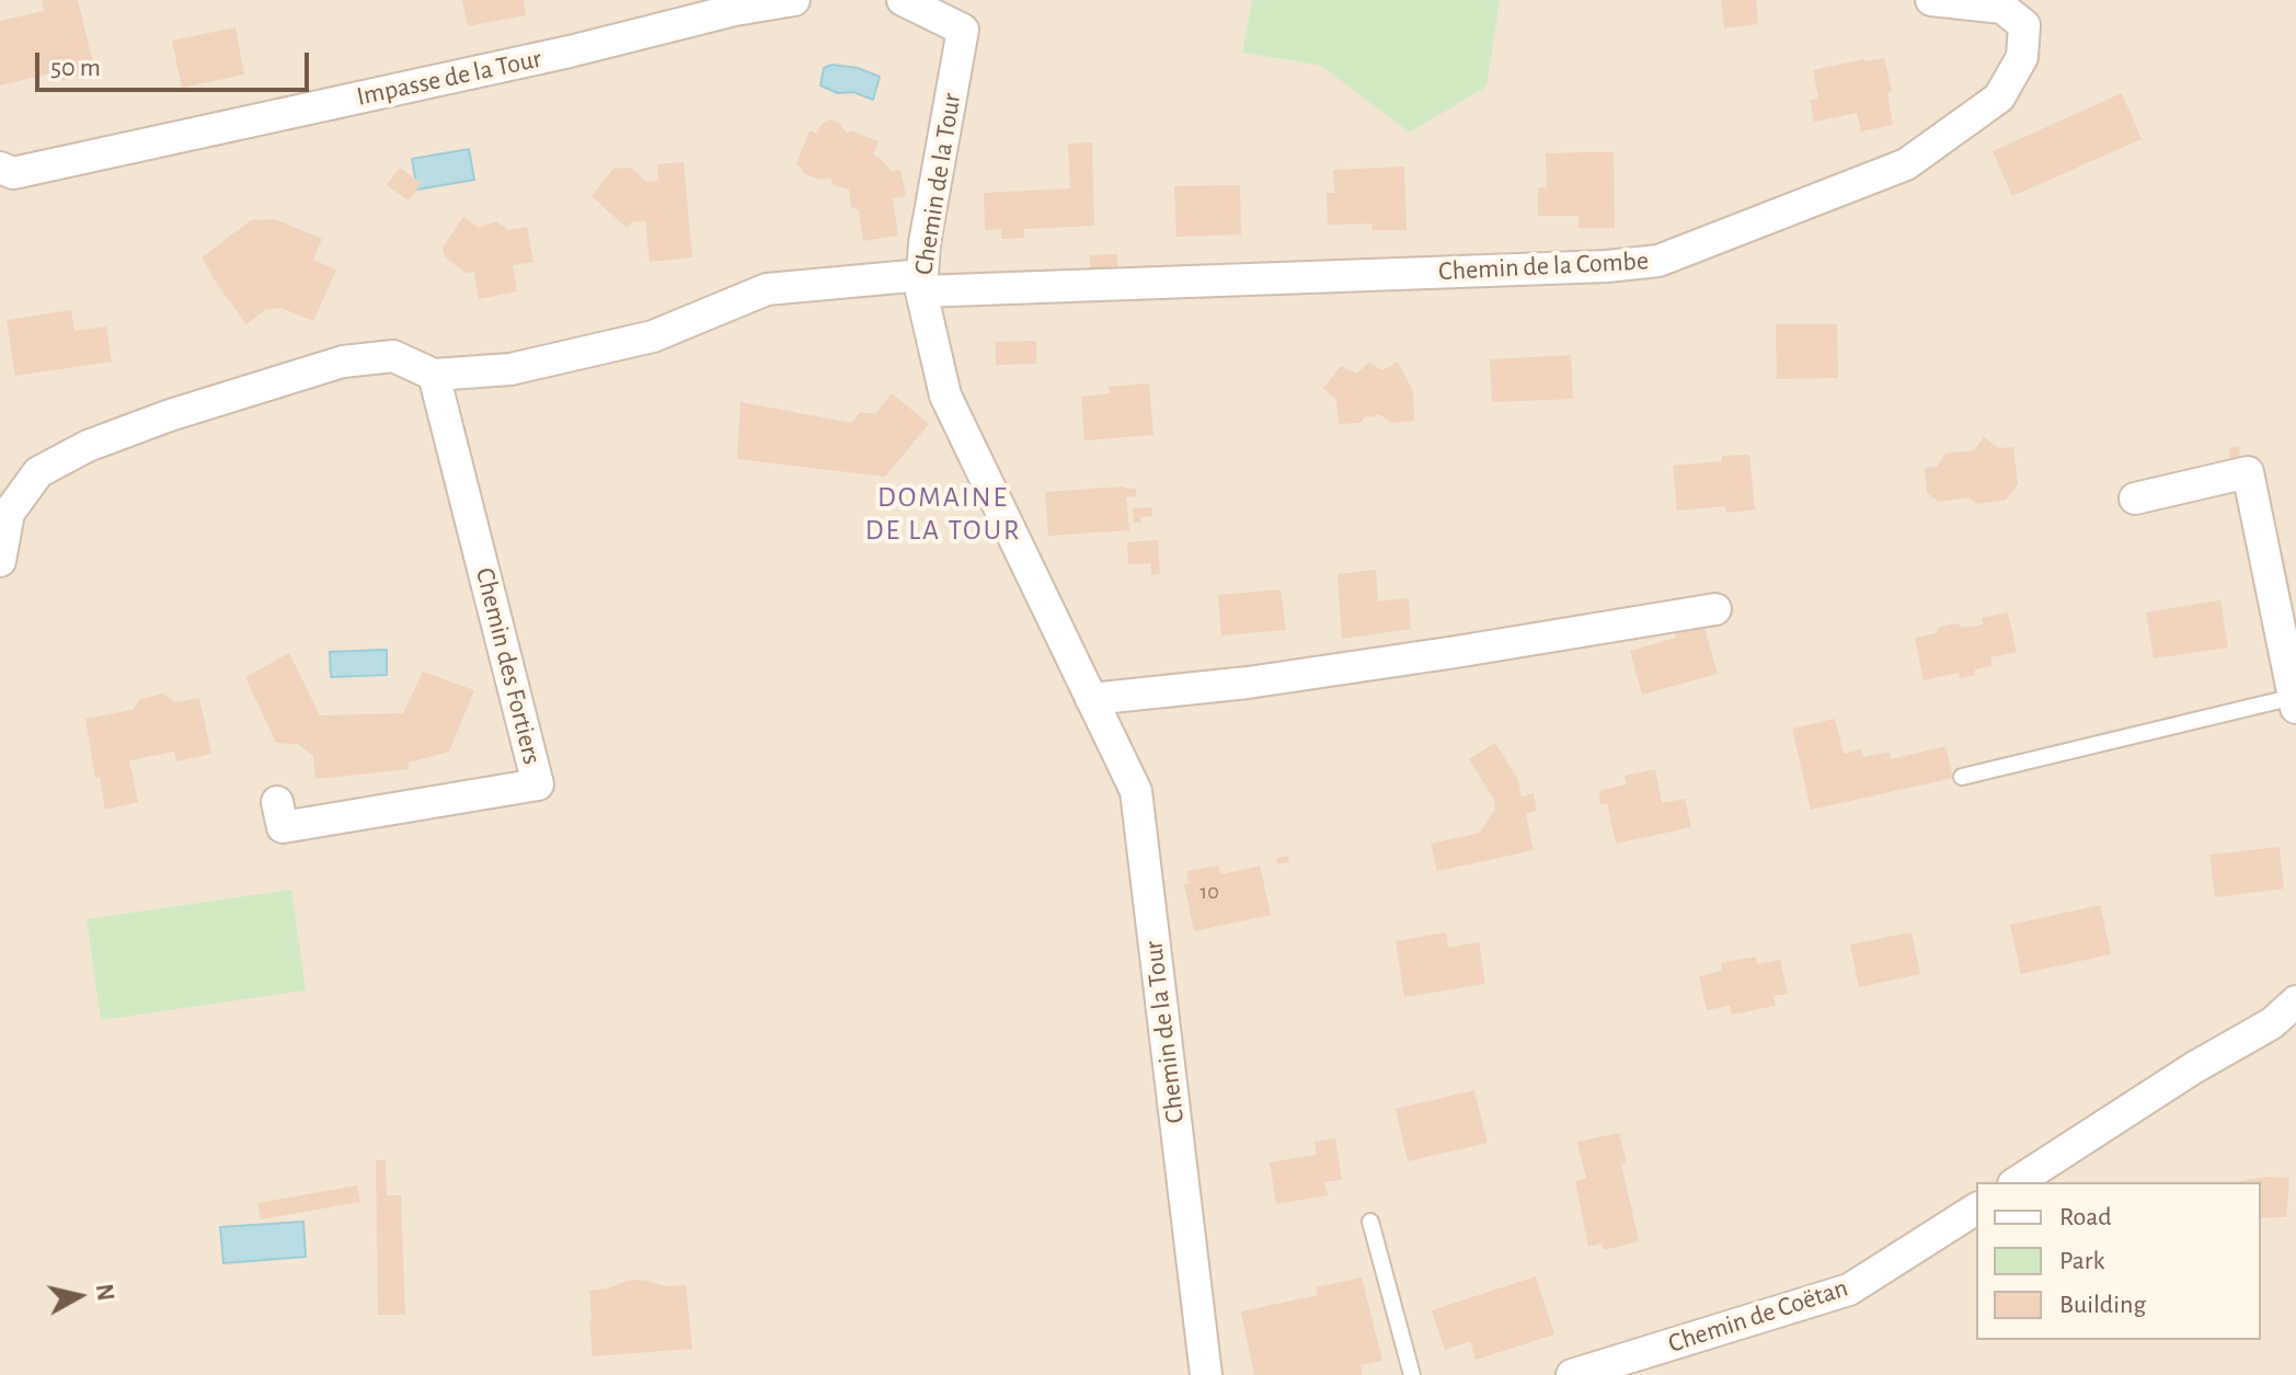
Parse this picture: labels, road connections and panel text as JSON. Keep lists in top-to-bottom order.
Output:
{
  "streets": {
    "street": [
      "Impasse de la Tour",
      "Chemin de la Tour",
      "Chemin de la Combe",
      "Chemin des Fortiers",
      "Chemin de Coëtan"
    ]
  },
  "crossings": [
    ["Chemin de la Tour", "Chemin de la Combe"]
  ],
  "districts": ["DOMAINE DE LA TOUR"],
  "house_numbers": ["10"],
  "legend": ["Road", "Park", "Building"],
  "scale_bar": "50 m",
  "north": "right"
}
